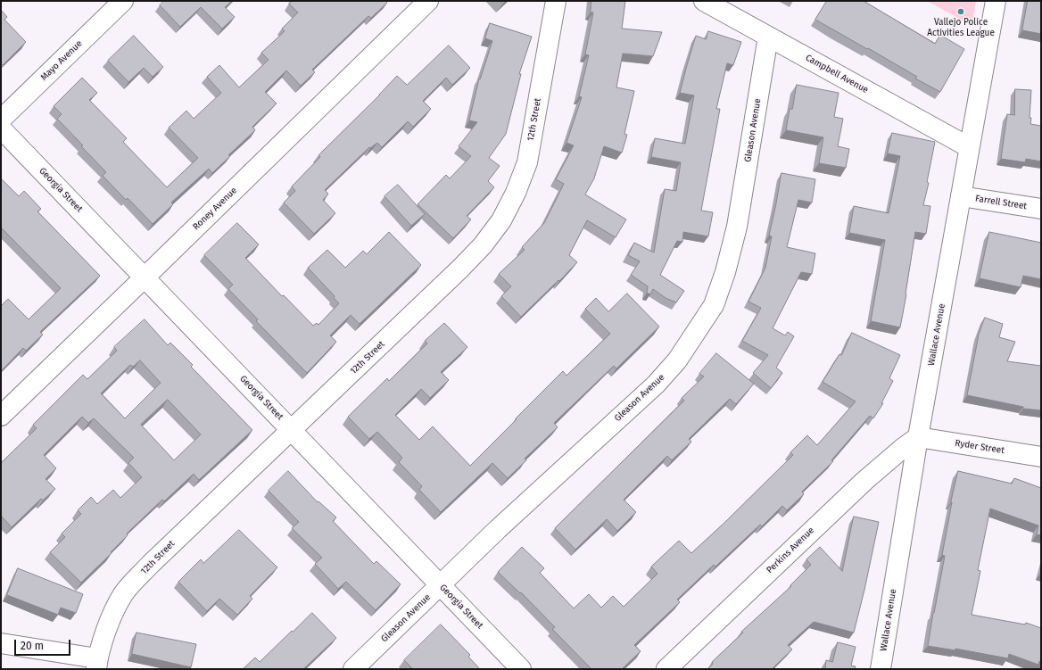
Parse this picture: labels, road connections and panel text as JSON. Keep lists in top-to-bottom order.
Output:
{
  "streets": {
    "street": [
      "Mayo Avenue",
      "Campbell Avenue",
      "12th Street",
      "Gleason Avenue",
      "Georgia Street",
      "Farrell Street",
      "Roney Avenue",
      "Wallace Avenue",
      "Ryder Street",
      "Perkins Avenue"
    ]
  },
  "crossings": [
    ["Campbell Avenue", "Gleason Avenue"],
    ["Campbell Avenue", "Wallace Avenue"],
    ["12th Street", "Georgia Street"],
    ["Gleason Avenue", "Georgia Street"],
    ["Georgia Street", "Roney Avenue"],
    ["Farrell Street", "Wallace Avenue"],
    ["Wallace Avenue", "Ryder Street"],
    ["Wallace Avenue", "Perkins Avenue"],
    ["Ryder Street", "Perkins Avenue"]
  ],
  "places": ["Vallejo Police Activities League"],
  "scale_bar": "20 m"
}
